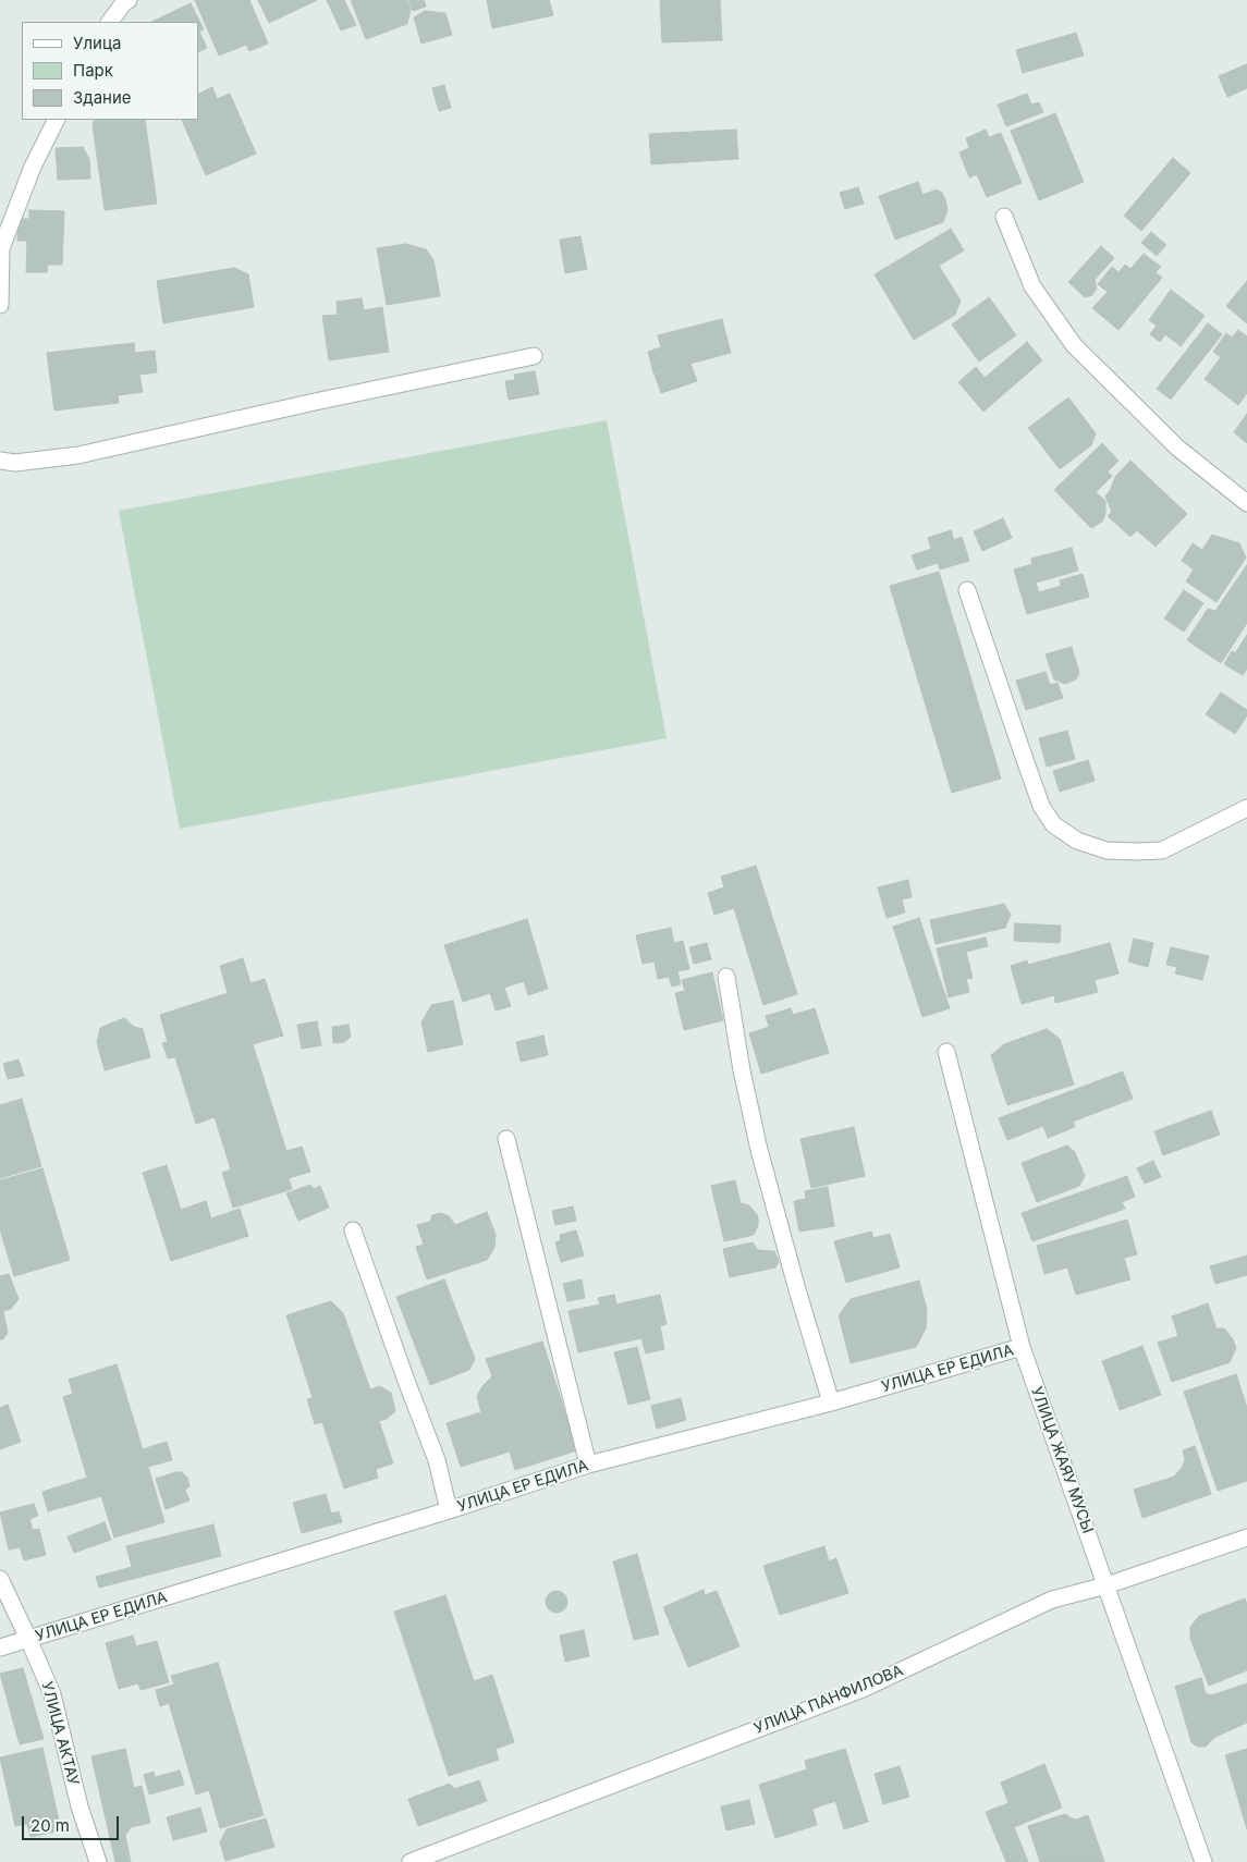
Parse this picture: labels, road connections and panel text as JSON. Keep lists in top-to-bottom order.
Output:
{
  "streets": {
    "street": [
      "УЛИЦА ЕР ЕДИЛА",
      "УЛИЦА ЖАЯУ МУСЫ",
      "УЛИЦА ПАНФИЛОВА",
      "УЛИЦА АКТАУ"
    ]
  },
  "crossings": [
    ["УЛИЦА ЕР ЕДИЛА", "УЛИЦА ЖАЯУ МУСЫ"],
    ["УЛИЦА ЕР ЕДИЛА", "УЛИЦА АКТАУ"],
    ["УЛИЦА ЖАЯУ МУСЫ", "УЛИЦА ПАНФИЛОВА"]
  ],
  "legend": ["Улица", "Парк", "Здание"],
  "scale_bar": "20 m"
}
